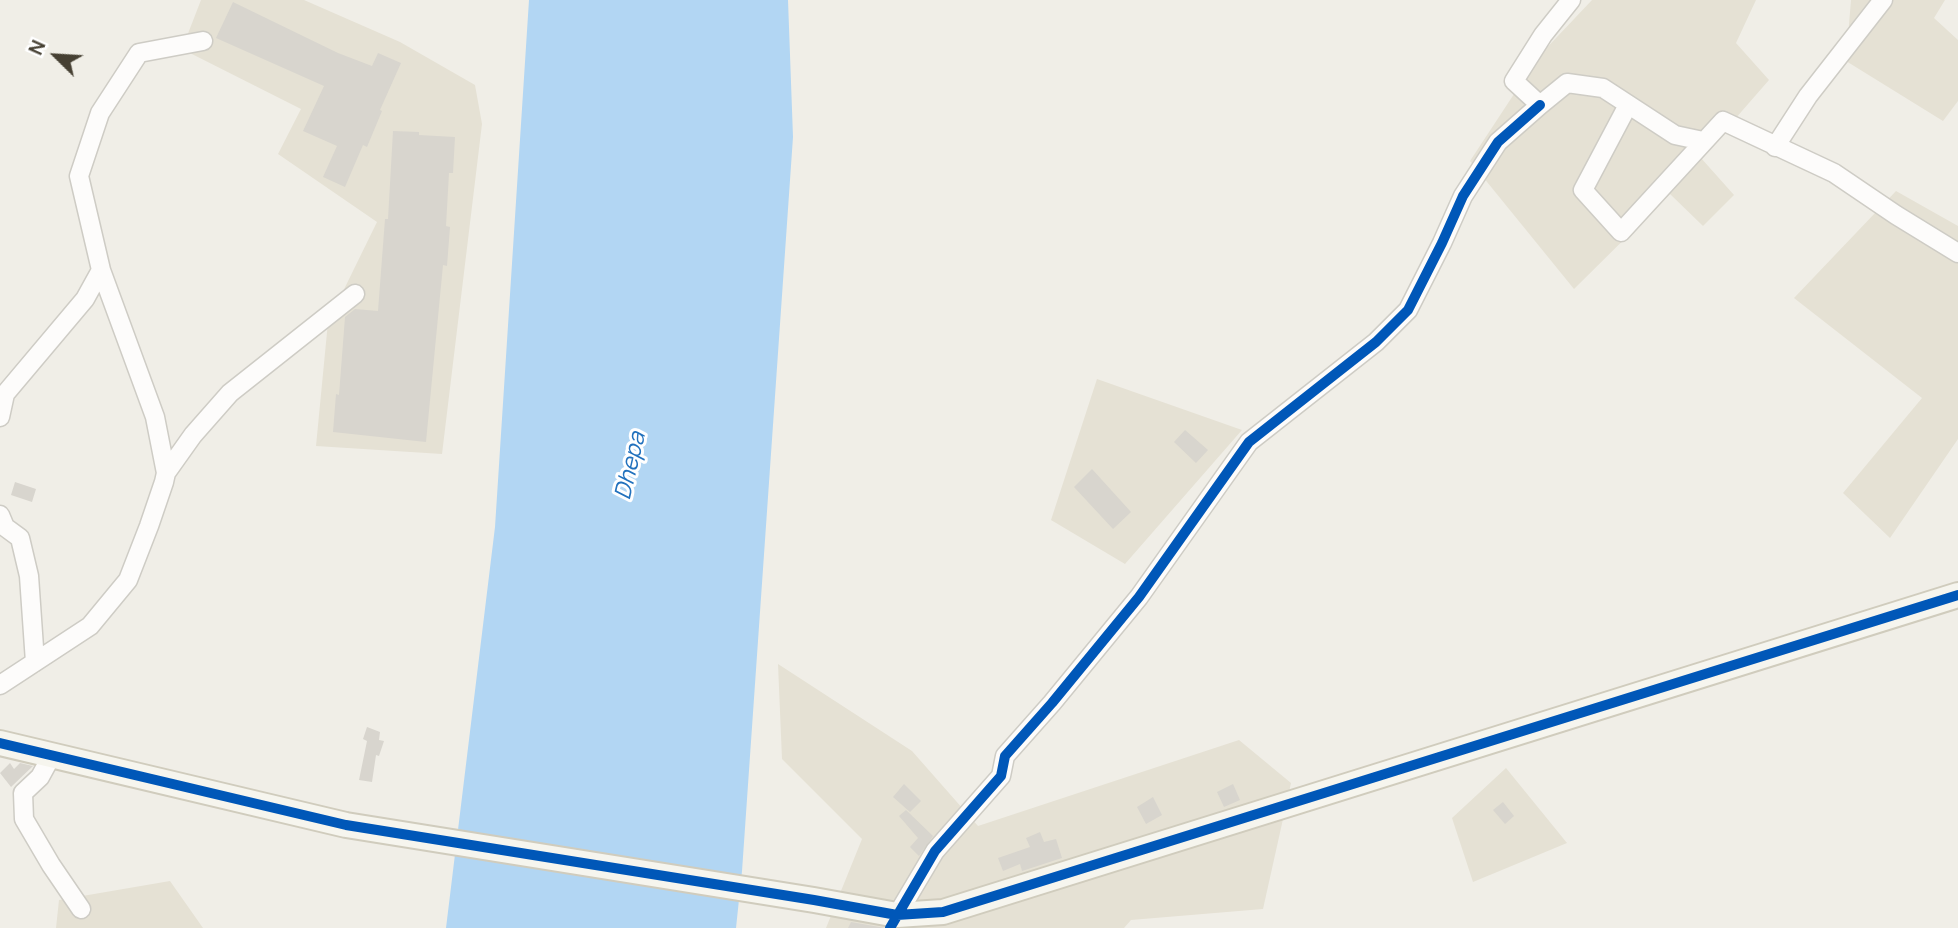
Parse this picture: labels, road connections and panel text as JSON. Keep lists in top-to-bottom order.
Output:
{
  "water": ["Dhepa"],
  "north": "top left"
}
